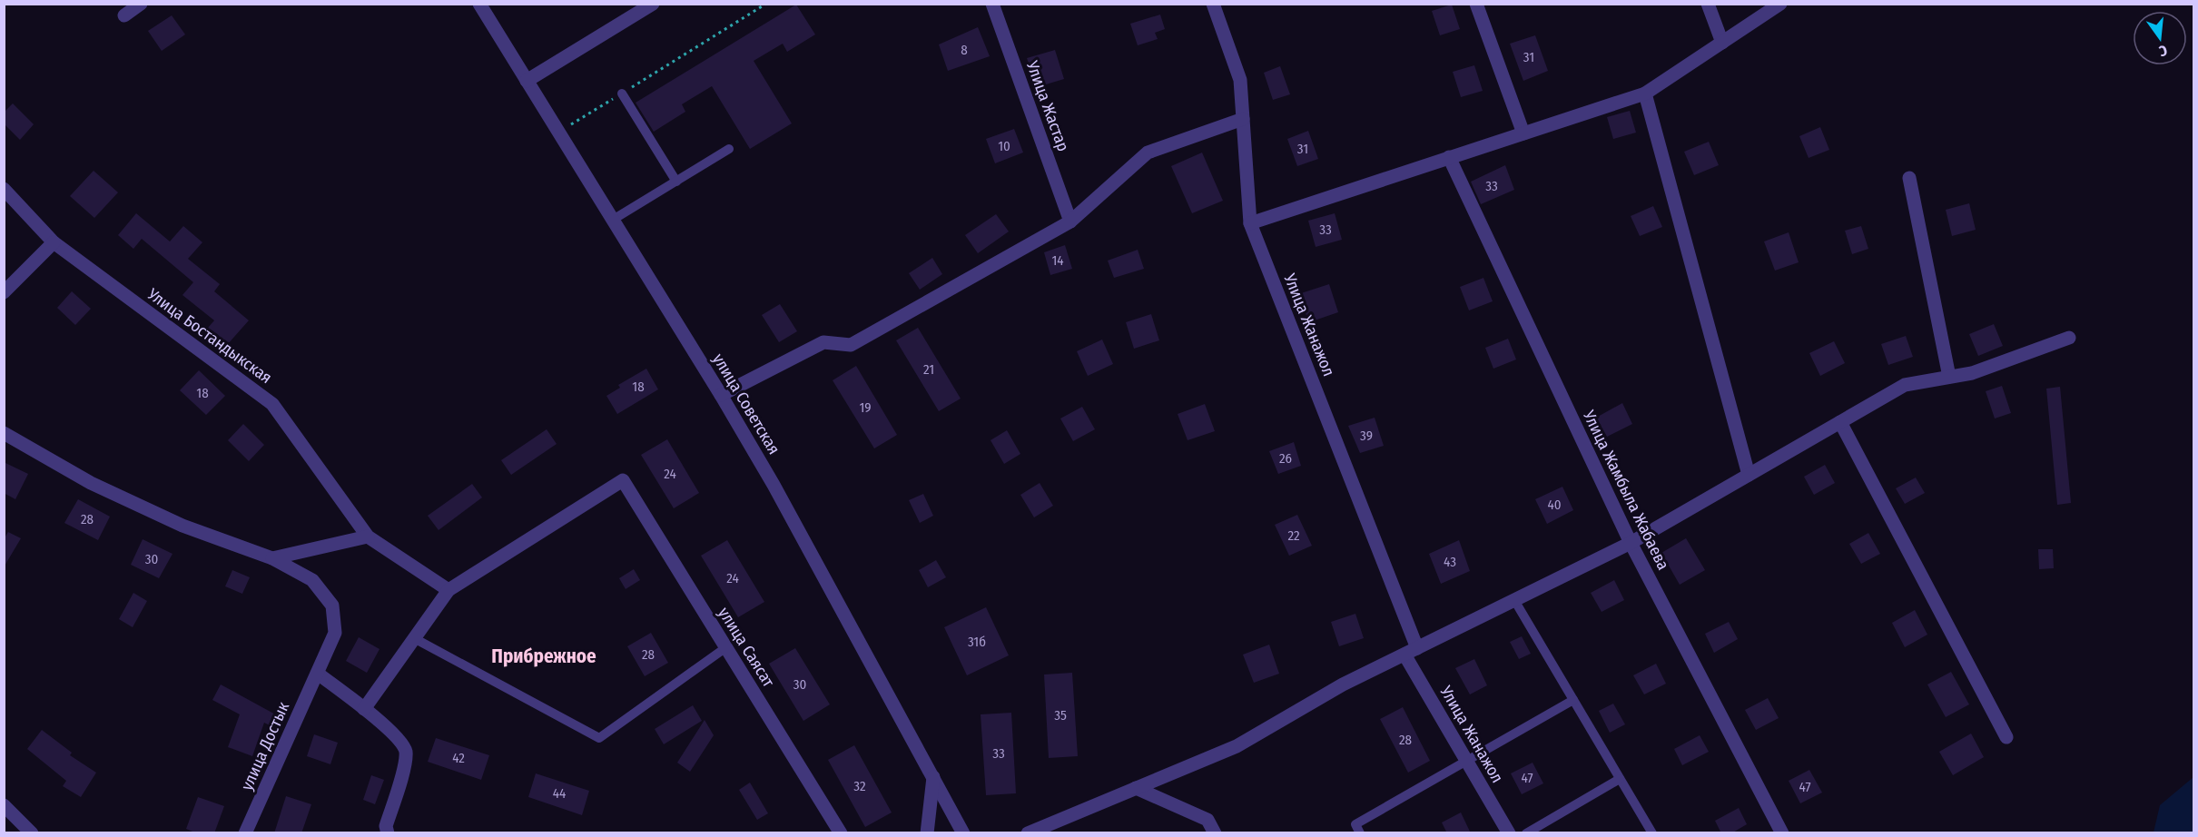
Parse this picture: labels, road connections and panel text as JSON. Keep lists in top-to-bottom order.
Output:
{
  "streets": {
    "street": [
      "Улица Жастар",
      "Улица Жанажол",
      "Улица Бостандыкская",
      "улица Советская",
      "Улица Жамбыла Жабаева",
      "улица Саясат",
      "улица Достык"
    ]
  },
  "crossings": [
    ["Улица Бостандыкская", "улица Саясат"]
  ],
  "districts": ["Прибрежное"],
  "house_numbers": [
    "8",
    "31",
    "10",
    "31",
    "33",
    "33",
    "14",
    "21",
    "18",
    "18",
    "19",
    "39",
    "26",
    "24",
    "40",
    "28",
    "22",
    "30",
    "43",
    "24",
    "31б",
    "28",
    "30",
    "35",
    "28",
    "33",
    "42",
    "47",
    "32",
    "47",
    "44"
  ],
  "north": "bottom"
}
